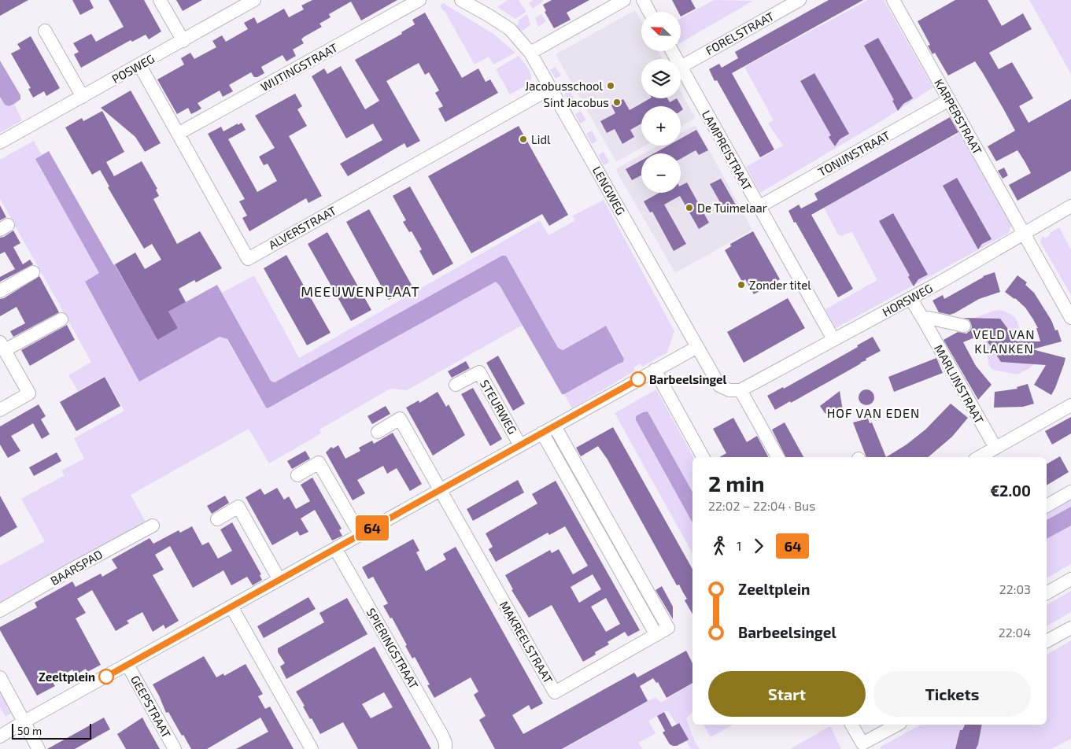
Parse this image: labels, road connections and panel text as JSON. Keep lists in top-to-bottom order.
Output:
{
  "streets": {
    "street": [
      "FORELSTRAAT",
      "WIJTINGSTRAAT",
      "POSWEG",
      "KARPERSTRAAT",
      "LAMPREISTRAAT",
      "TONIJNSTRAAT",
      "LENGWEG",
      "ALVERSTRAAT",
      "HORSWEG",
      "MARLIJNSTRAAT",
      "STEURWEG",
      "BAARSPAD",
      "MAKREELSTRAAT",
      "SPIERINGSTRAAT",
      "GEEPSTRAAT"
    ]
  },
  "crossings": [
    ["FORELSTRAAT", "LAMPREISTRAAT"],
    ["WIJTINGSTRAAT", "ALVERSTRAAT"],
    ["POSWEG", "ALVERSTRAAT"],
    ["KARPERSTRAAT", "TONIJNSTRAAT"],
    ["KARPERSTRAAT", "HORSWEG"],
    ["LAMPREISTRAAT", "TONIJNSTRAAT"],
    ["LAMPREISTRAAT", "HORSWEG"],
    ["LENGWEG", "ALVERSTRAAT"],
    ["LENGWEG", "HORSWEG"],
    ["LENGWEG", "STEURWEG"],
    ["HORSWEG", "MARLIJNSTRAAT"],
    ["STEURWEG", "MAKREELSTRAAT"],
    ["STEURWEG", "SPIERINGSTRAAT"],
    ["STEURWEG", "GEEPSTRAAT"]
  ],
  "districts": ["MEEUWENPLAAT", "VELD VAN KLANKEN", "HOF VAN EDEN"],
  "places": [
    "Jacobusschool",
    "Sint Jacobus",
    "Lidl",
    "De Tuimelaar",
    "Zonder titel",
    "Barbeelsingel",
    "Zeeltplein"
  ],
  "lines": ["bus line 64"],
  "scale_bar": "50 m",
  "north": "top left",
  "page": {
    "on_map": "64",
    "map_buttons": ["+", "−"],
    "heading": ["2 min", "22:02 – 22:04 · Bus", "€2.00"],
    "legs": ["1", "64"],
    "list": [
      {
        "name": "Zeeltplein",
        "value": "22:03"
      },
      {
        "name": "Barbeelsingel",
        "value": "22:04"
      }
    ],
    "buttons": ["Start", "Tickets"],
    "scale": "50 m"
  }
}
